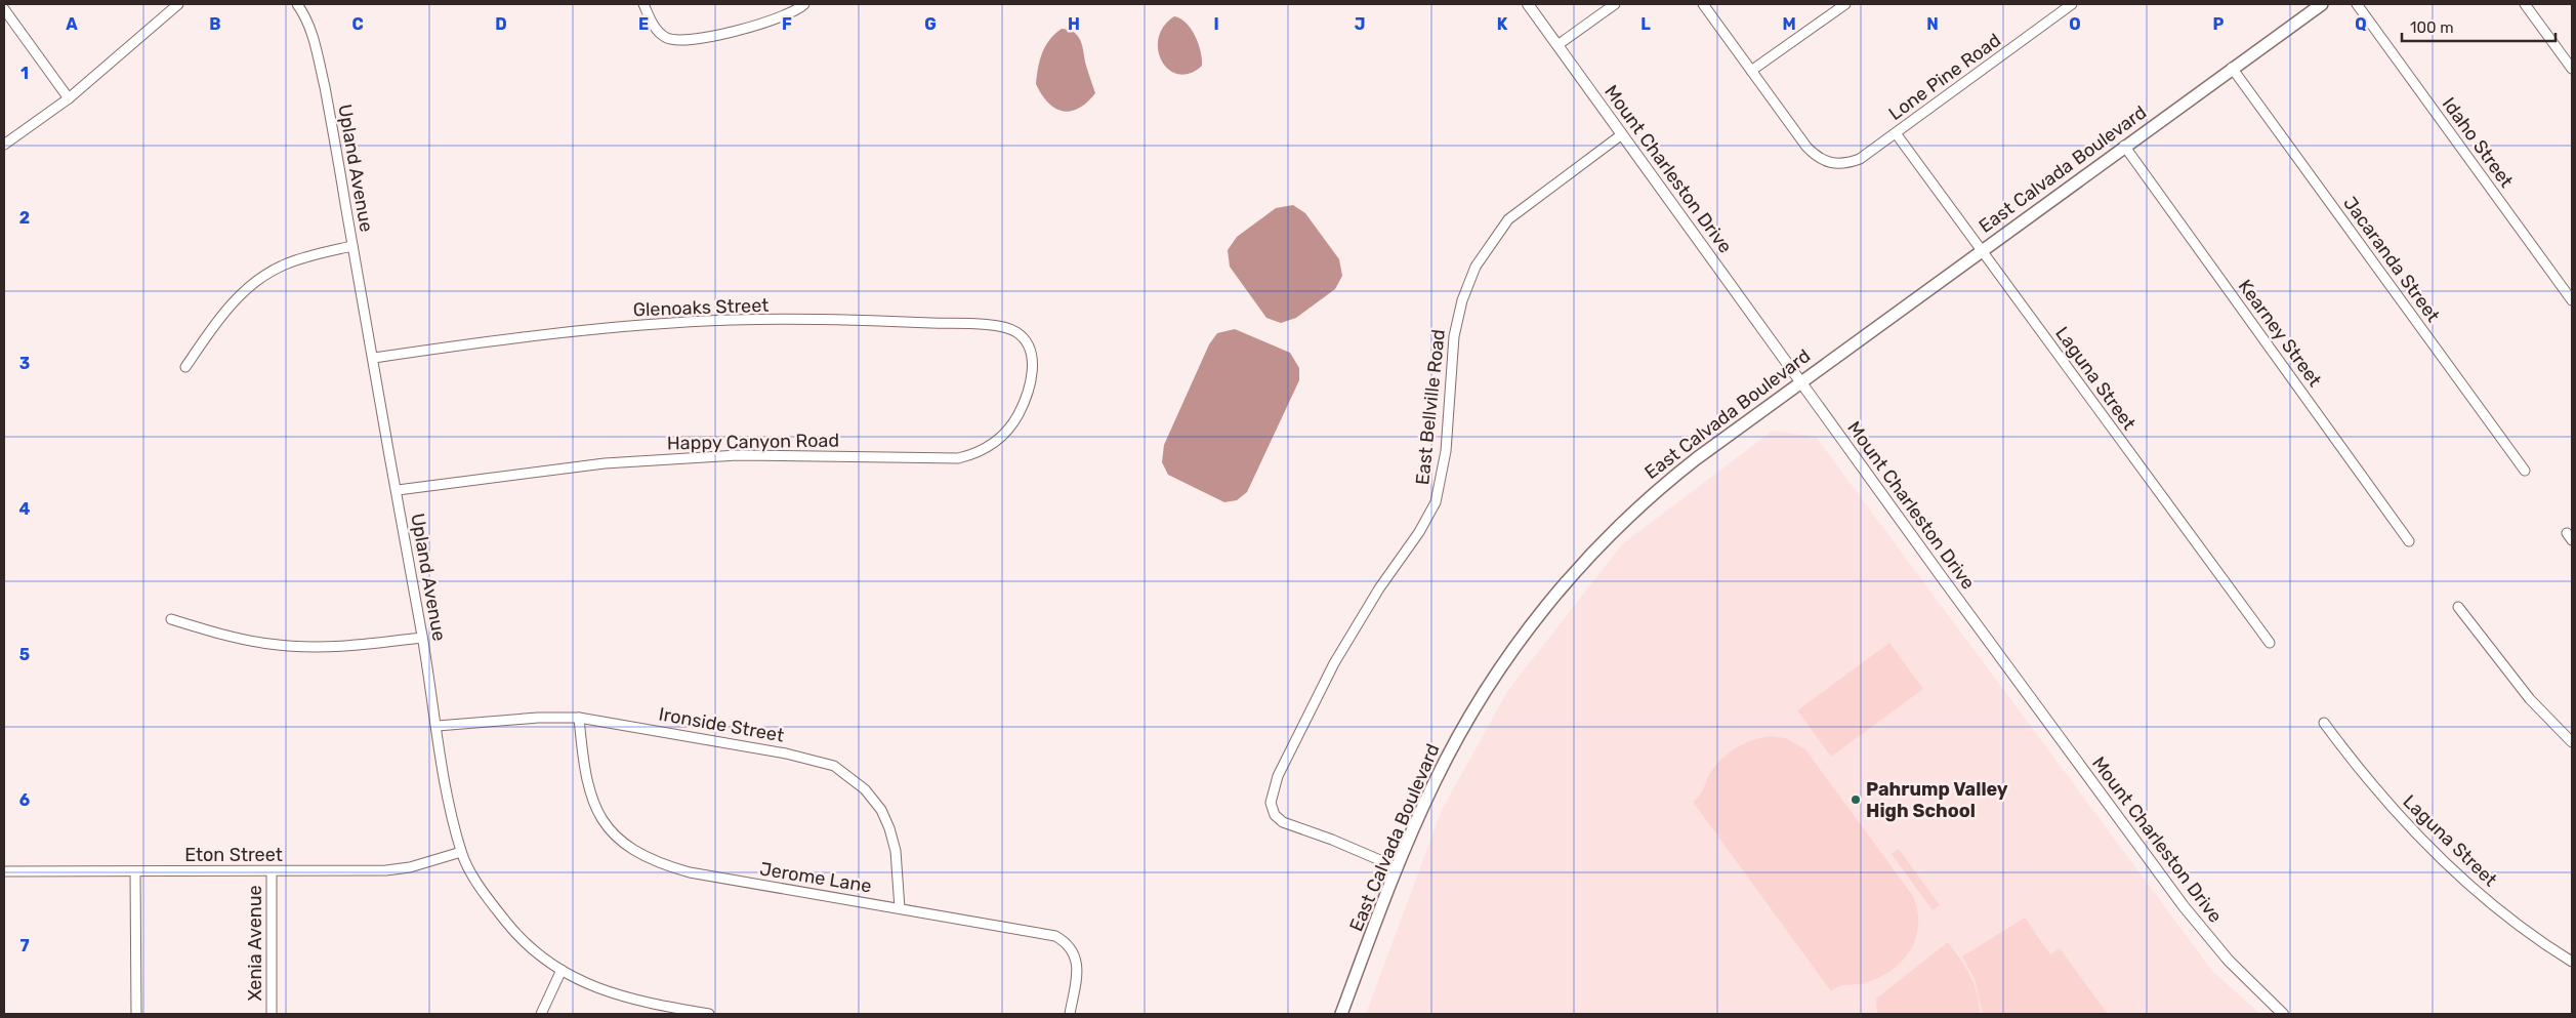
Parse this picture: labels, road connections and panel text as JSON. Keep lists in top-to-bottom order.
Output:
{
  "streets": {
    "main road": ["East Calvada Boulevard"],
    "street": [
      "Lone Pine Road",
      "Idaho Street",
      "Upland Avenue",
      "Mount Charleston Drive",
      "Jacaranda Street",
      "Glenoaks Street",
      "Kearney Street",
      "Laguna Street",
      "East Bellville Road",
      "Happy Canyon Road",
      "Ironside Street",
      "Eton Street",
      "Jerome Lane",
      "Xenia Avenue"
    ]
  },
  "crossings": [
    ["Lone Pine Road", "Laguna Street"],
    ["Upland Avenue", "Glenoaks Street"],
    ["Upland Avenue", "Happy Canyon Road"],
    ["Upland Avenue", "Ironside Street"],
    ["Upland Avenue", "Eton Street"],
    ["Mount Charleston Drive", "East Calvada Boulevard"],
    ["Mount Charleston Drive", "East Bellville Road"],
    ["East Calvada Boulevard", "Jacaranda Street"],
    ["East Calvada Boulevard", "Kearney Street"],
    ["East Calvada Boulevard", "Laguna Street"],
    ["East Calvada Boulevard", "East Bellville Road"],
    ["Glenoaks Street", "Happy Canyon Road"],
    ["Ironside Street", "Jerome Lane"],
    ["Eton Street", "Xenia Avenue"]
  ],
  "places": ["Pahrump Valley High School"],
  "scale_bar": "100 m",
  "grid": {
    "columns": [
      "A",
      "B",
      "C",
      "D",
      "E",
      "F",
      "G",
      "H",
      "I",
      "J",
      "K",
      "L",
      "M",
      "N",
      "O",
      "P",
      "Q"
    ],
    "rows": [
      "1",
      "2",
      "3",
      "4",
      "5",
      "6",
      "7"
    ]
  }
}
